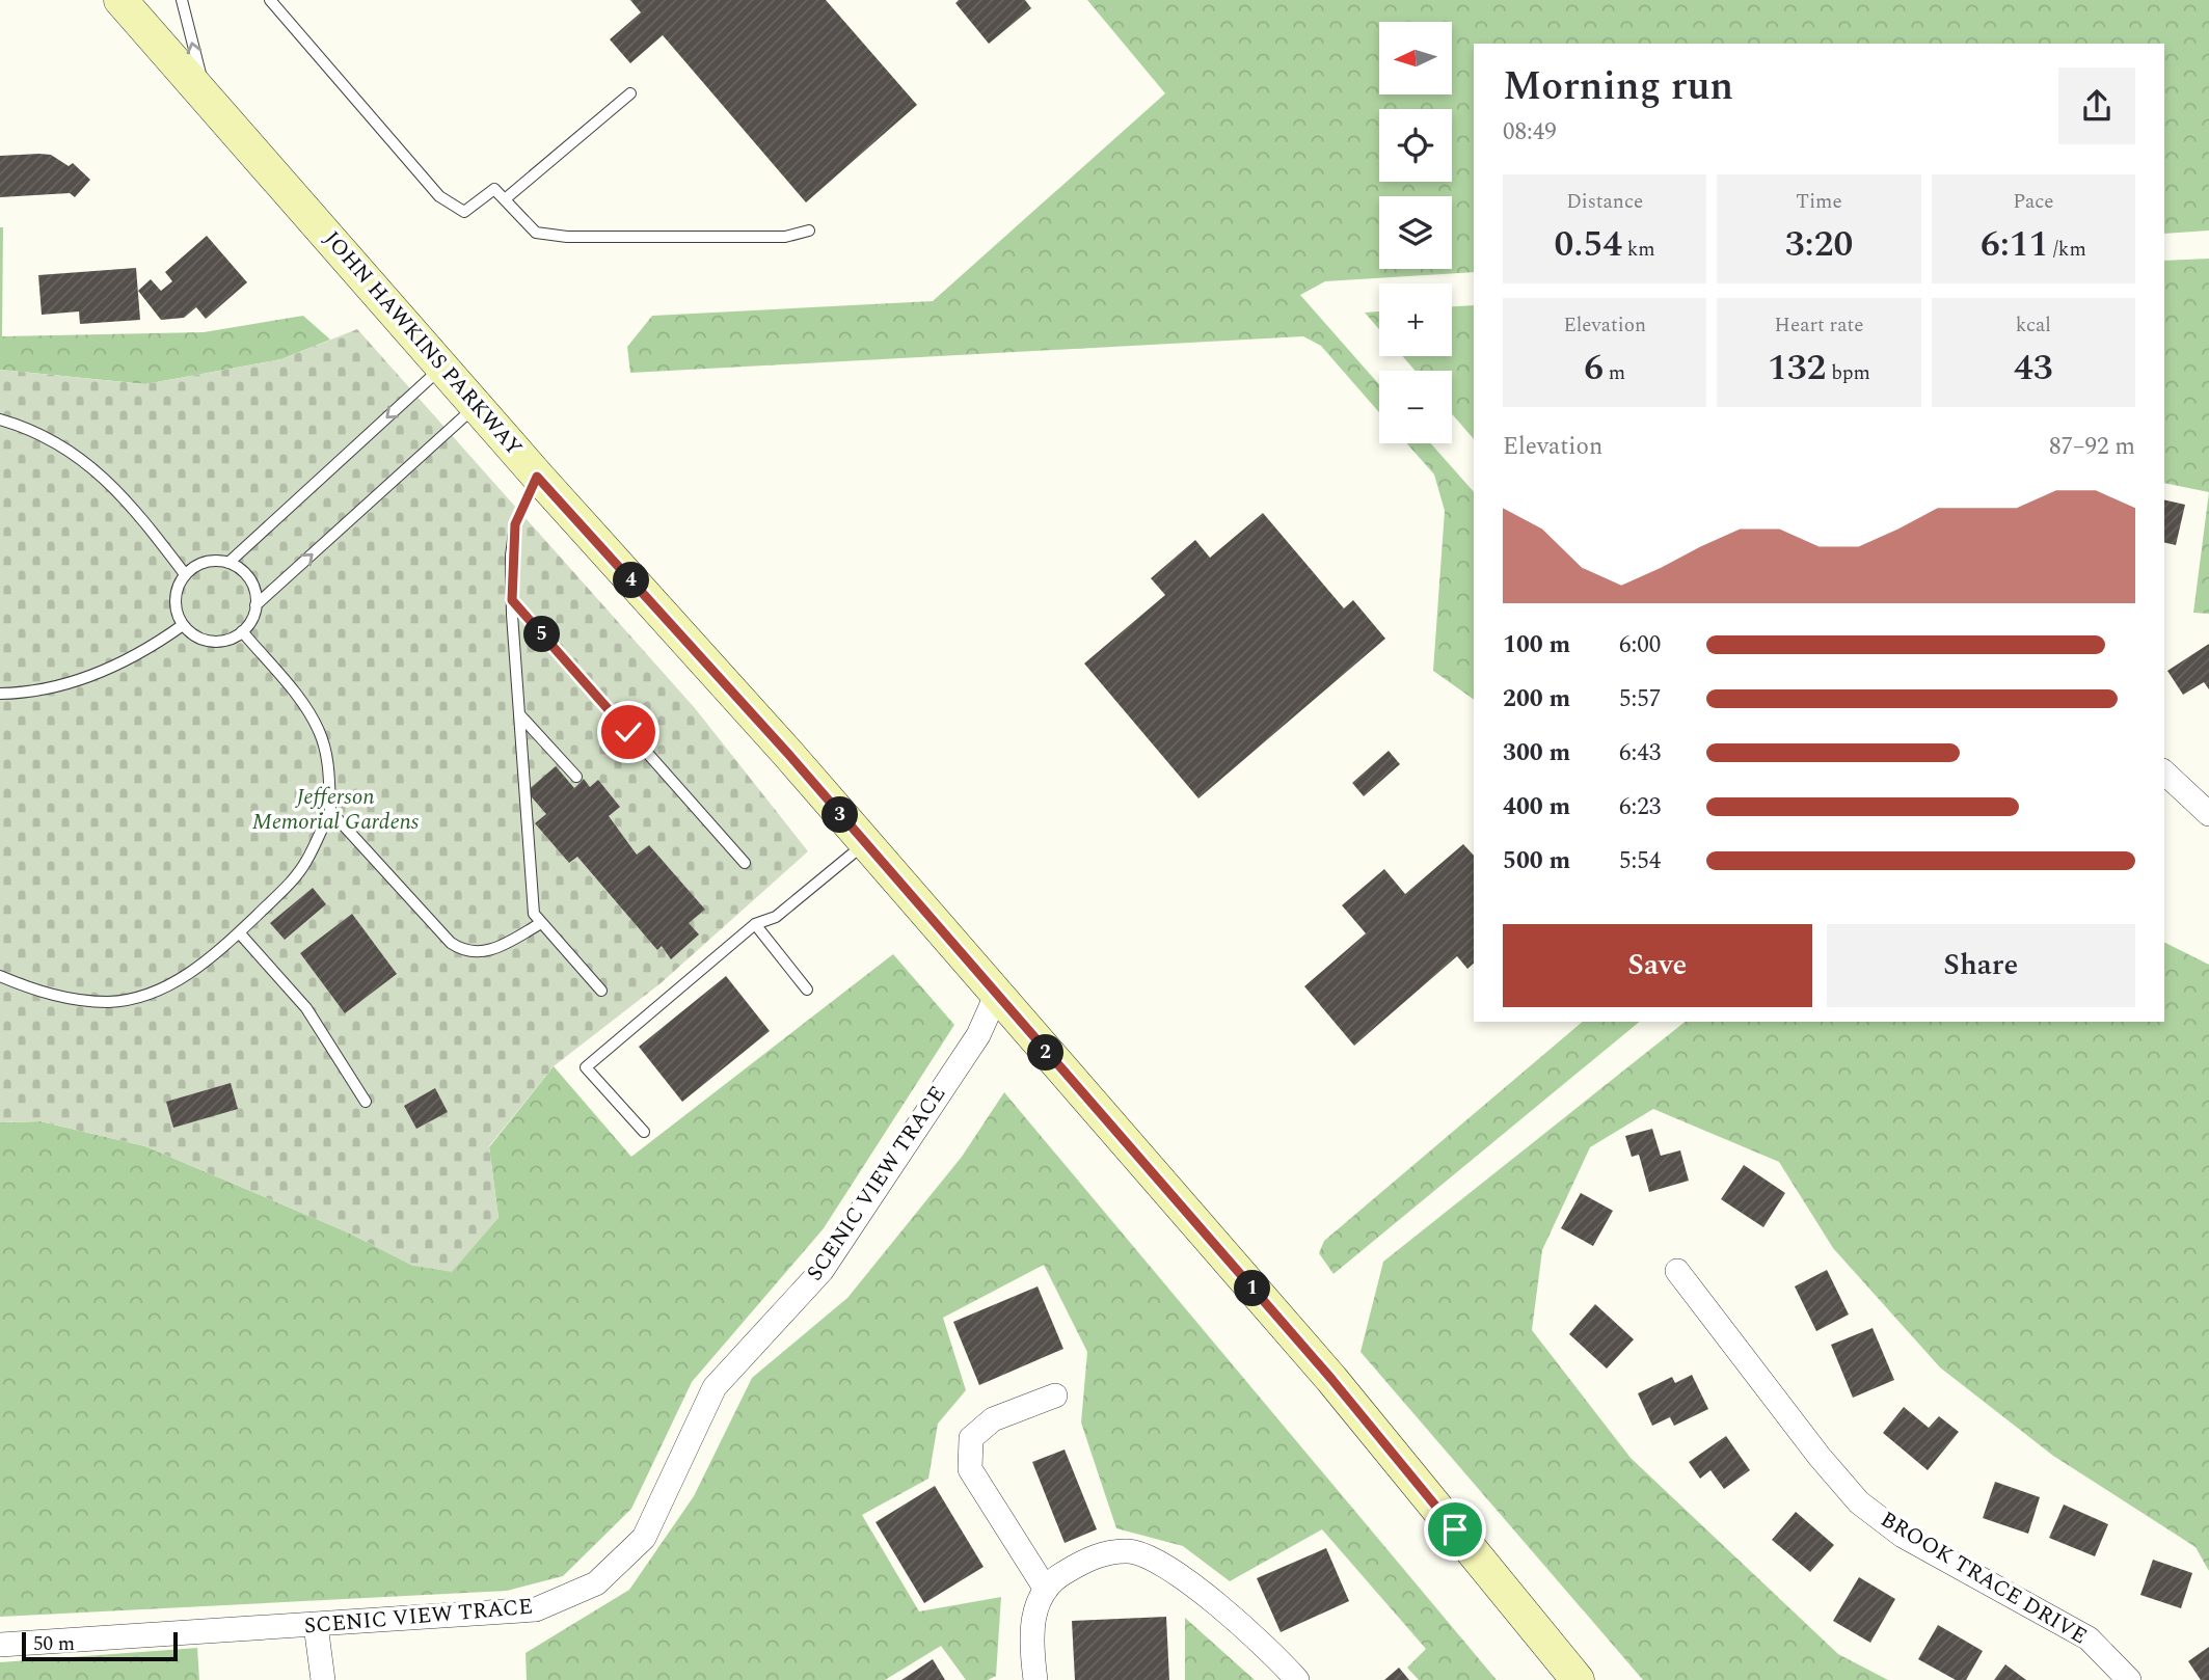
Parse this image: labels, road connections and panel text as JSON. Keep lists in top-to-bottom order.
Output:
{
  "streets": {
    "main road": ["JOHN HAWKINS PARKWAY"],
    "street": ["SCENIC VIEW TRACE", "BROOK TRACE DRIVE"]
  },
  "crossings": [
    ["JOHN HAWKINS PARKWAY", "SCENIC VIEW TRACE"]
  ],
  "parks": ["Jefferson Memorial Gardens"],
  "scale_bar": "50 m",
  "north": "left",
  "page": {
    "map_buttons": ["+", "−"],
    "heading": ["Morning run", "08:49"],
    "stats": [
      ["Distance", "0.54 km"],
      ["Time", "3:20"],
      ["Pace", "6:11 /km"],
      ["Elevation", "6 m"],
      ["Heart rate", "132 bpm"],
      ["kcal", "43"]
    ],
    "chart": ["Elevation", "87–92 m"],
    "pins": [
      "4",
      "5",
      "3",
      "2",
      "1"
    ],
    "list": [
      {
        "name": "100 m",
        "note": "6:00"
      },
      {
        "name": "200 m",
        "note": "5:57"
      },
      {
        "name": "300 m",
        "note": "6:43"
      },
      {
        "name": "400 m",
        "note": "6:23"
      },
      {
        "name": "500 m",
        "note": "5:54"
      }
    ],
    "buttons": ["Save", "Share"],
    "scale": "50 m"
  }
}
